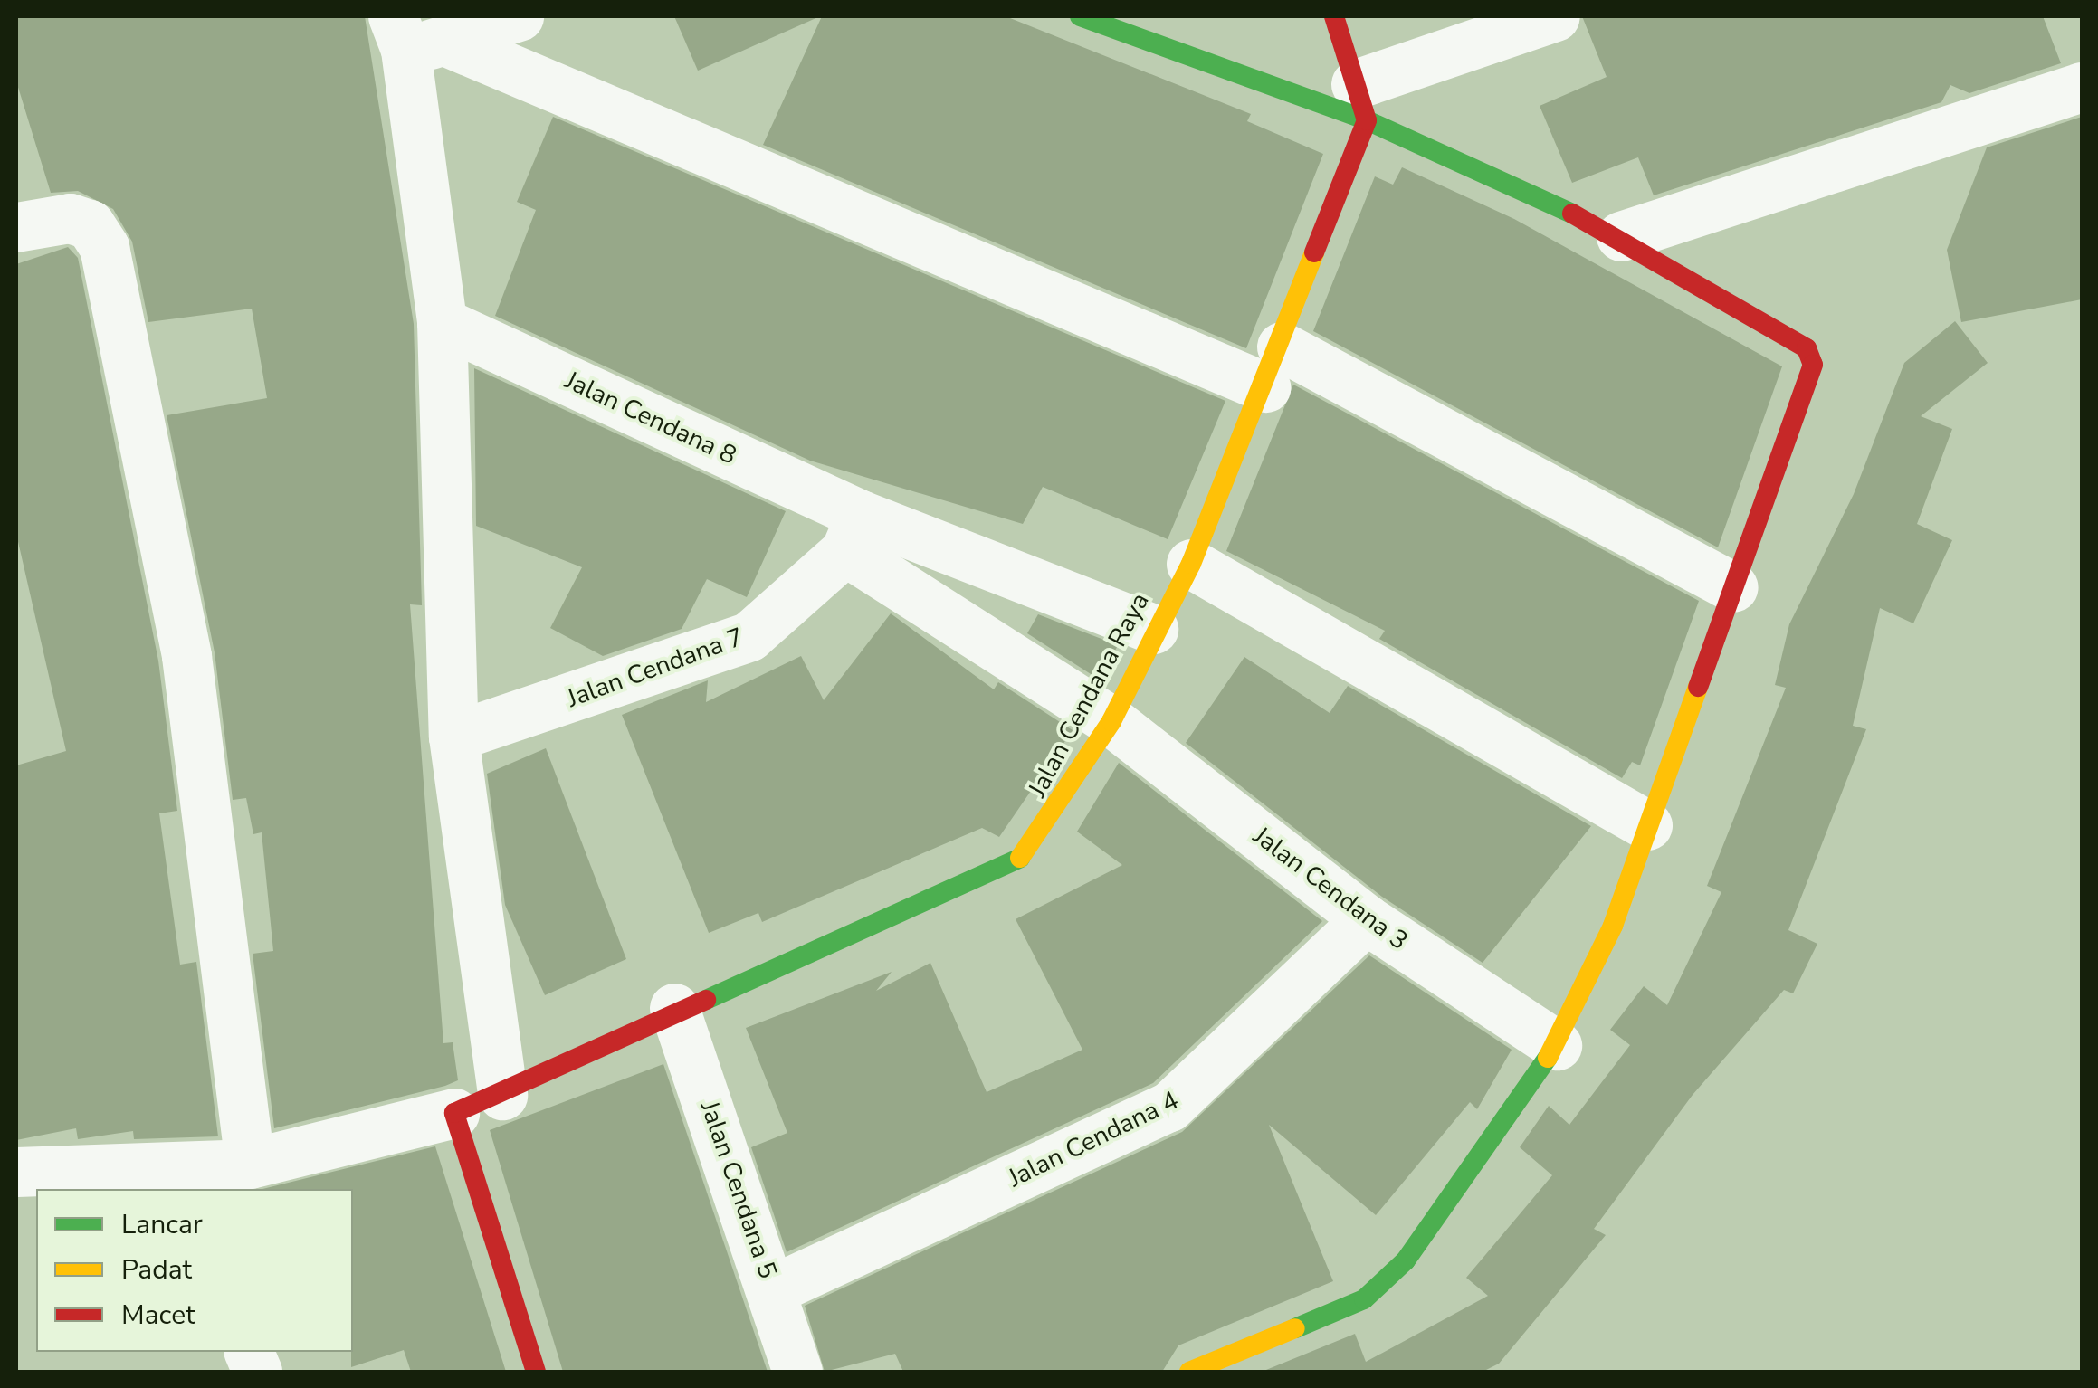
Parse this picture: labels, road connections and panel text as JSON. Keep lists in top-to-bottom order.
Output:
{
  "streets": {
    "street": [
      "Jalan Cendana 8",
      "Jalan Cendana 7",
      "Jalan Cendana Raya",
      "Jalan Cendana 3",
      "Jalan Cendana 4",
      "Jalan Cendana 5"
    ]
  },
  "crossings": [
    ["Jalan Cendana 8", "Jalan Cendana 7"],
    ["Jalan Cendana 8", "Jalan Cendana Raya"],
    ["Jalan Cendana 8", "Jalan Cendana 3"],
    ["Jalan Cendana Raya", "Jalan Cendana 3"],
    ["Jalan Cendana Raya", "Jalan Cendana 5"],
    ["Jalan Cendana 3", "Jalan Cendana 4"],
    ["Jalan Cendana 4", "Jalan Cendana 5"]
  ],
  "legend": ["Lancar", "Padat", "Macet"]
}
